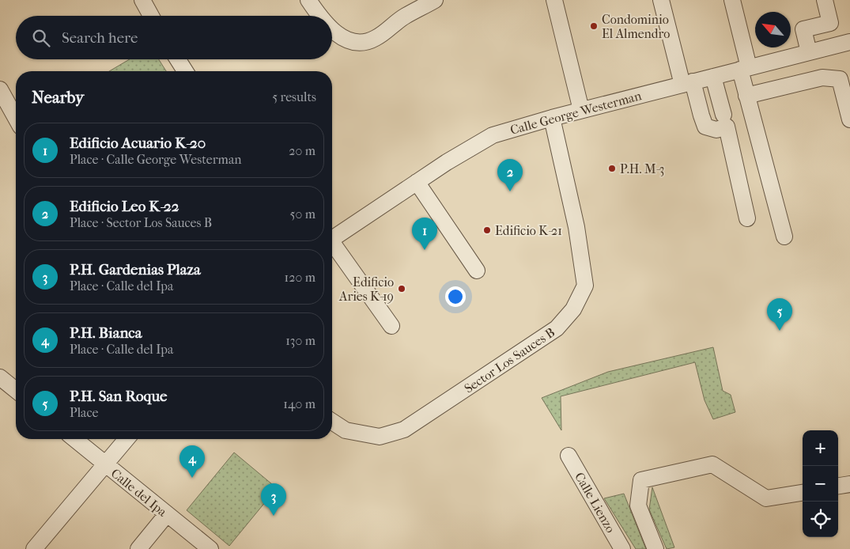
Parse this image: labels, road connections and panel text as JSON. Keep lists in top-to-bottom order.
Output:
{
  "streets": {
    "street": [
      "Calle George Westerman",
      "Sector Los Sauces B",
      "Calle del Ipa",
      "Calle Lienzo"
    ]
  },
  "crossings": [
    ["Calle George Westerman", "Sector Los Sauces B"]
  ],
  "places": [
    "Condominio El Almendro",
    "P.H. M-3",
    "Edificio K-21",
    "Edificio Aries K-19"
  ],
  "north": "top left",
  "page": {
    "search": "Search here",
    "heading": ["Nearby", "5 results"],
    "list": [
      {
        "mark": "1",
        "name": "Edificio Acuario K-20",
        "note": "Place · Calle George Westerman",
        "value": "20 m"
      },
      {
        "mark": "2",
        "name": "Edificio Leo K-22",
        "note": "Place · Sector Los Sauces B",
        "value": "50 m"
      },
      {
        "mark": "3",
        "name": "P.H. Gardenias Plaza",
        "note": "Place · Calle del Ipa",
        "value": "120 m"
      },
      {
        "mark": "4",
        "name": "P.H. Bianca",
        "note": "Place · Calle del Ipa",
        "value": "130 m"
      },
      {
        "mark": "5",
        "name": "P.H. San Roque",
        "note": "Place",
        "value": "140 m"
      }
    ],
    "pins": [
      "2",
      "1",
      "5",
      "4",
      "3"
    ],
    "map_buttons": ["+", "−"]
  }
}
